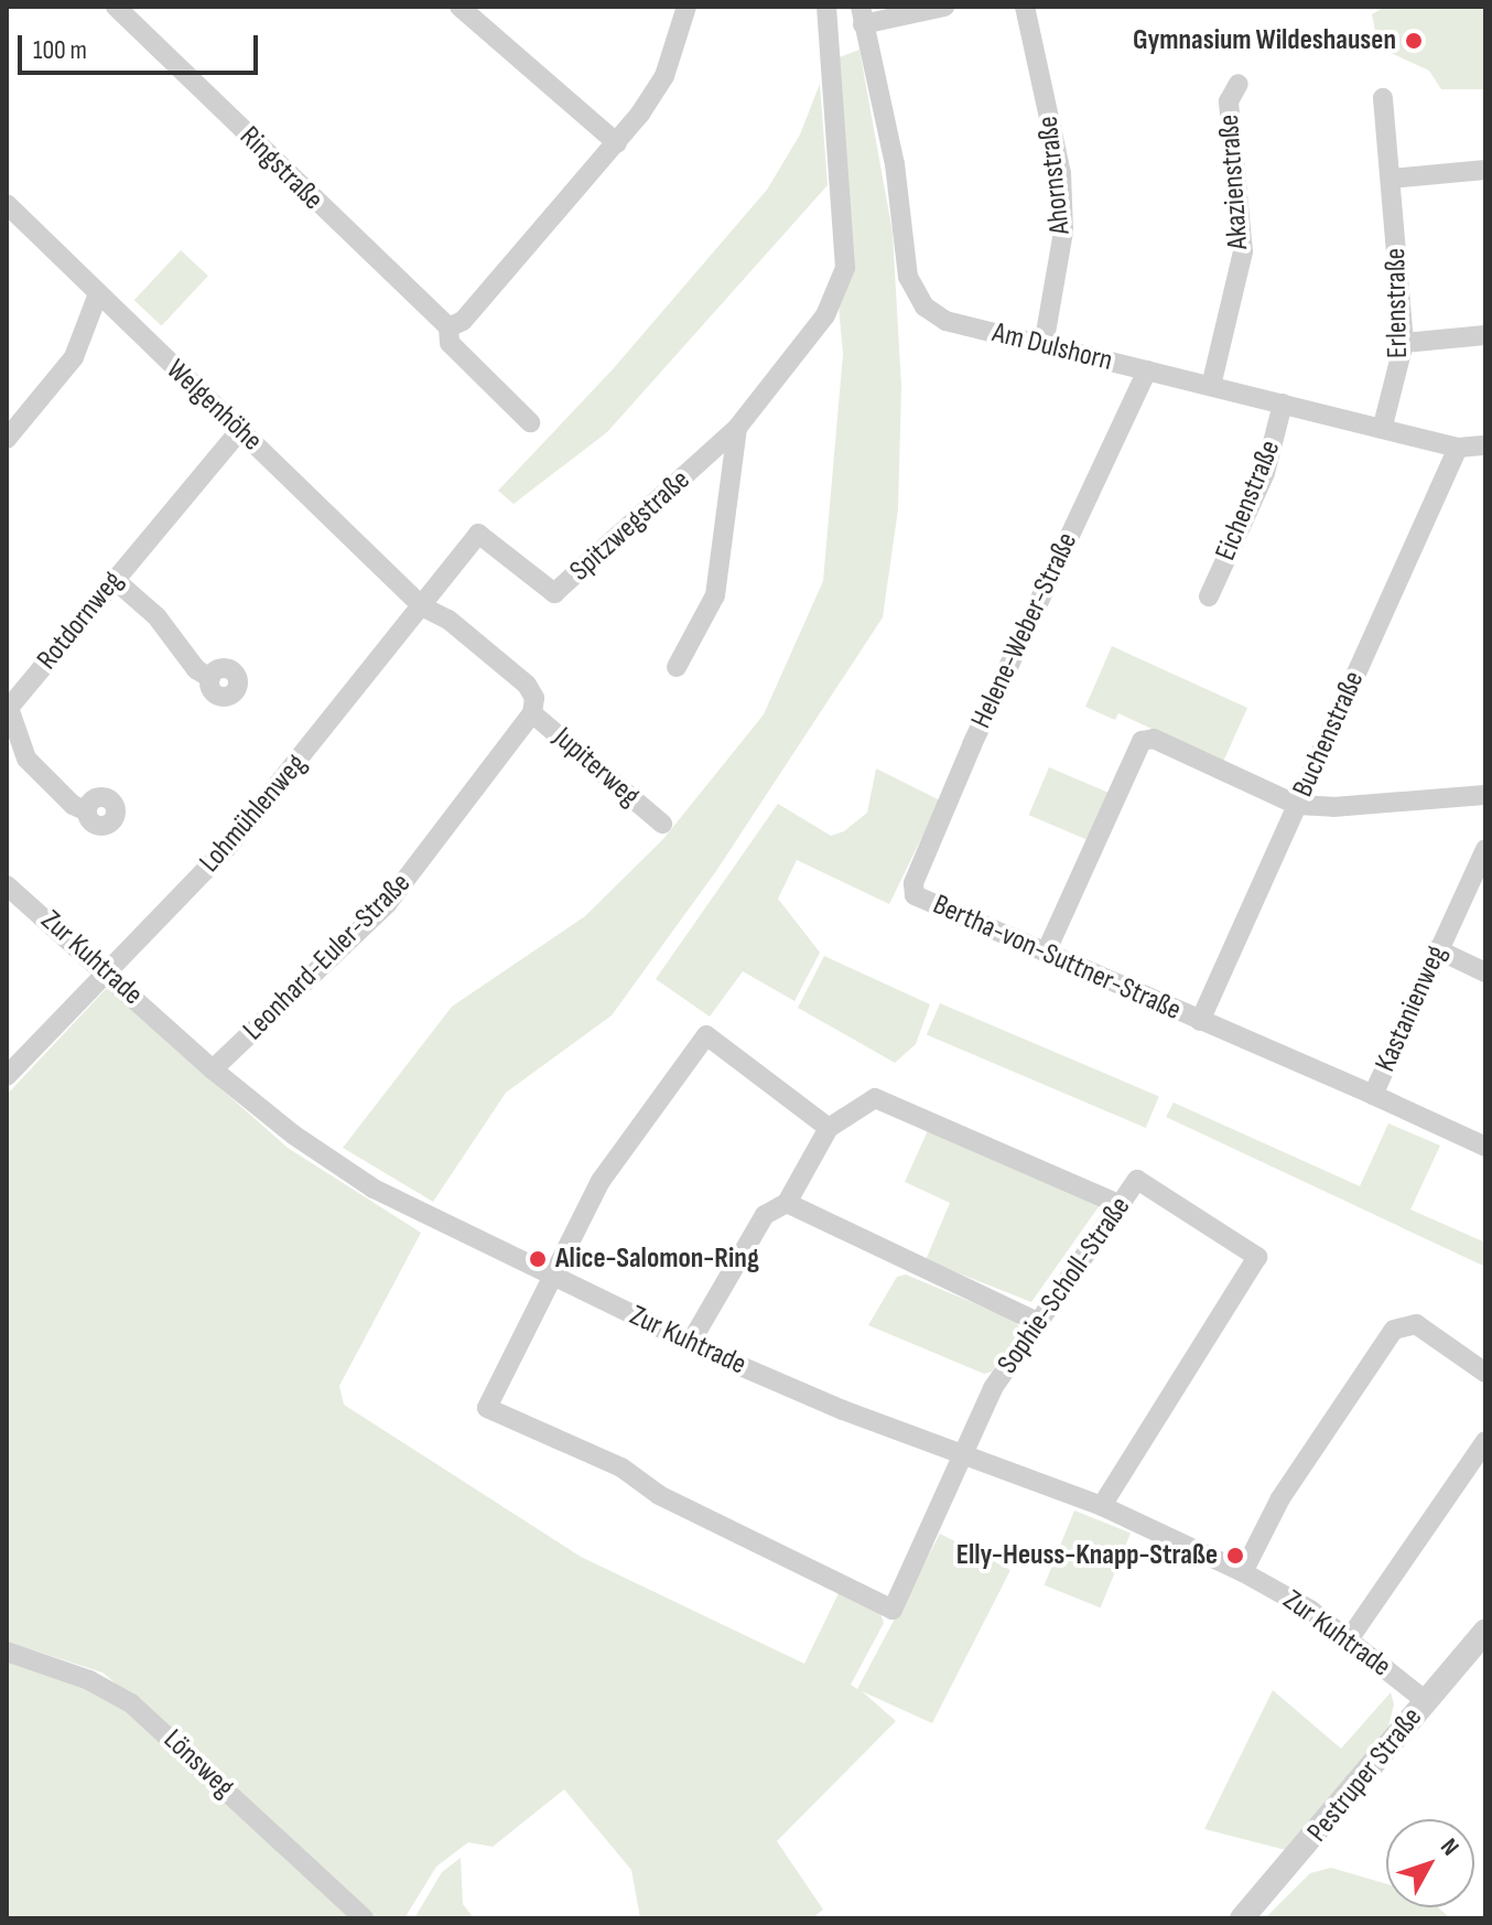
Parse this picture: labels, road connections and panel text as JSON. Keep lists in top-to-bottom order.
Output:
{
  "streets": {
    "street": [
      "Ringstraße",
      "Ahornstraße",
      "Akazienstraße",
      "Erlenstraße",
      "Am Dulshorn",
      "Welgenhöhe",
      "Eichenstraße",
      "Spitzwegstraße",
      "Rotdornweg",
      "Helene-Weber-Straße",
      "Buchenstraße",
      "Jupiterweg",
      "Lohmühlenweg",
      "Leonhard-Euler-Straße",
      "Zur Kuhtrade",
      "Bertha-von-Suttner-Straße",
      "Kastanienweg",
      "Sophie-Scholl-Straße",
      "Lönsweg",
      "Pestruper Straße"
    ]
  },
  "crossings": [
    ["Ahornstraße", "Am Dulshorn"],
    ["Akazienstraße", "Am Dulshorn"],
    ["Erlenstraße", "Am Dulshorn"],
    ["Am Dulshorn", "Eichenstraße"],
    ["Am Dulshorn", "Helene-Weber-Straße"],
    ["Am Dulshorn", "Buchenstraße"],
    ["Welgenhöhe", "Rotdornweg"],
    ["Welgenhöhe", "Jupiterweg"],
    ["Welgenhöhe", "Lohmühlenweg"],
    ["Spitzwegstraße", "Lohmühlenweg"],
    ["Helene-Weber-Straße", "Bertha-von-Suttner-Straße"],
    ["Buchenstraße", "Bertha-von-Suttner-Straße"],
    ["Buchenstraße", "Kastanienweg"],
    ["Jupiterweg", "Lohmühlenweg"],
    ["Jupiterweg", "Leonhard-Euler-Straße"],
    ["Lohmühlenweg", "Zur Kuhtrade"],
    ["Leonhard-Euler-Straße", "Zur Kuhtrade"],
    ["Zur Kuhtrade", "Sophie-Scholl-Straße"],
    ["Zur Kuhtrade", "Pestruper Straße"],
    ["Bertha-von-Suttner-Straße", "Kastanienweg"]
  ],
  "places": ["Gymnasium Wildeshausen", "Alice-Salomon-Ring", "Elly-Heuss-Knapp-Straße"],
  "scale_bar": "100 m",
  "north": "top right"
}
